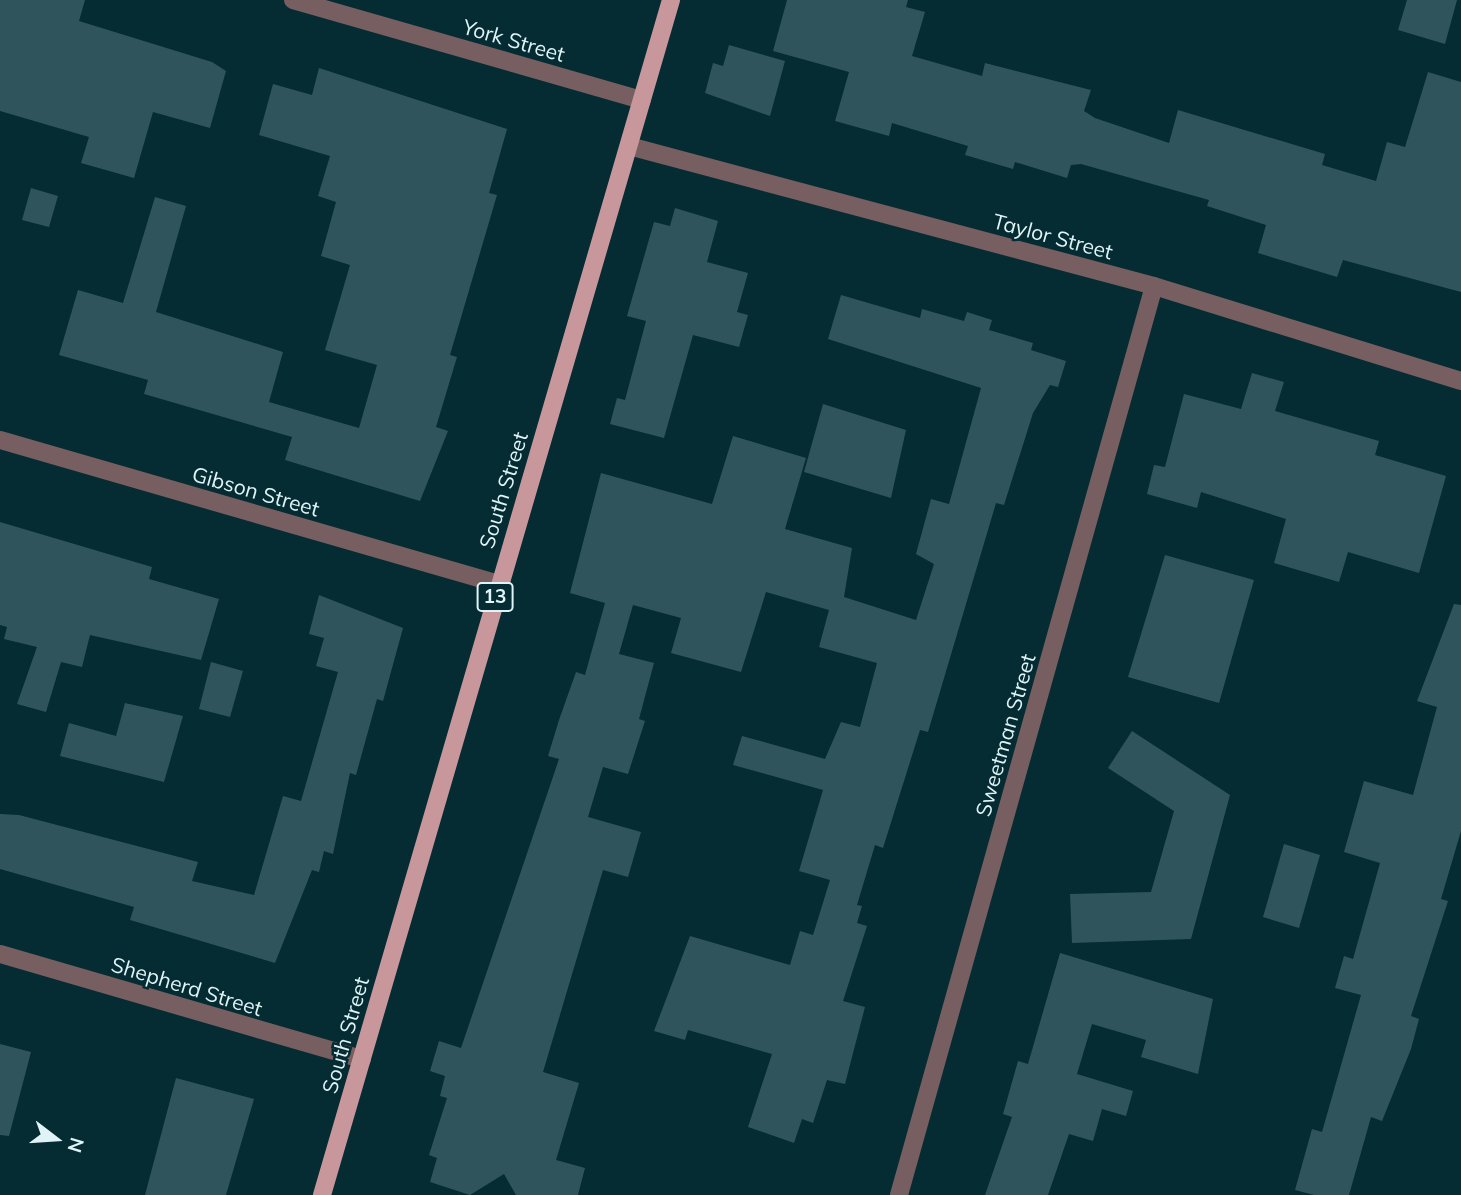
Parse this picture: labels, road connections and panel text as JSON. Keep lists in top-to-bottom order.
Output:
{
  "streets": {
    "main road": ["South Street", "13"],
    "street": [
      "York Street",
      "Taylor Street",
      "Gibson Street",
      "Sweetman Street",
      "Shepherd Street"
    ]
  },
  "crossings": [
    ["York Street", "South Street"],
    ["Taylor Street", "South Street"],
    ["Taylor Street", "Sweetman Street"],
    ["South Street", "Gibson Street"],
    ["South Street", "Shepherd Street"]
  ],
  "north": "right"
}
